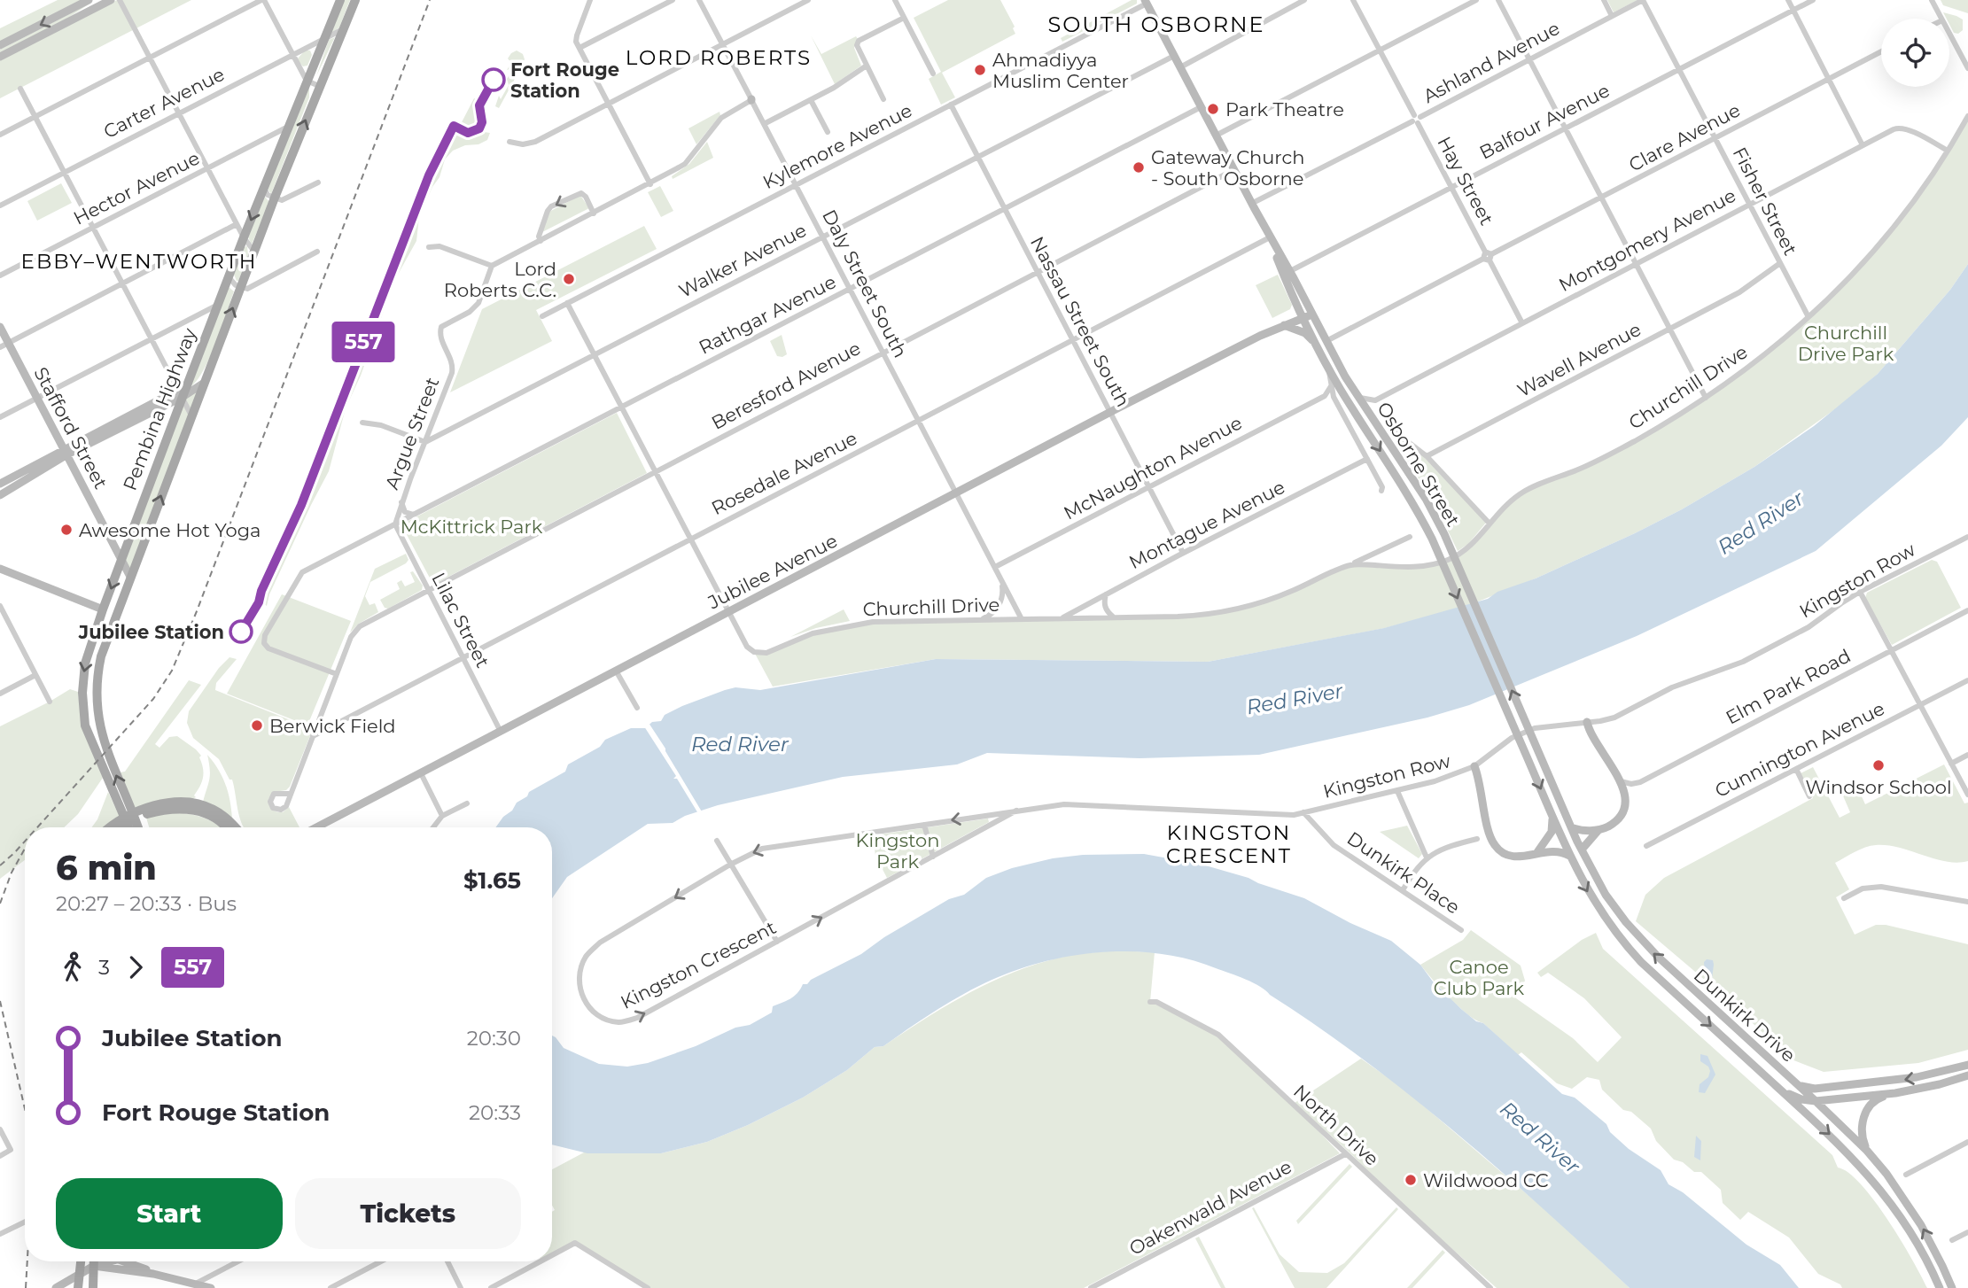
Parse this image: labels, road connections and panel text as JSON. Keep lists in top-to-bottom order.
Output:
{
  "streets": {
    "main road": [
      "Pembina Highway",
      "Stafford Street",
      "Osborne Street",
      "Jubilee Avenue",
      "Dunkirk Drive"
    ],
    "street": [
      "Ashland Avenue",
      "Carter Avenue",
      "Balfour Avenue",
      "Clare Avenue",
      "Kylemore Avenue",
      "Hay Street",
      "Hector Avenue",
      "Fisher Street",
      "Montgomery Avenue",
      "Walker Avenue",
      "Daly Street South",
      "Rathgar Avenue",
      "Nassau Street South",
      "Wavell Avenue",
      "Beresford Avenue",
      "Churchill Drive",
      "Argue Street",
      "McNaughton Avenue",
      "Rosedale Avenue",
      "Montague Avenue",
      "Kingston Row",
      "Lilac Street",
      "Elm Park Road",
      "Cunnington Avenue",
      "Dunkirk Place",
      "Kingston Crescent",
      "North Drive",
      "Oakenwald Avenue"
    ]
  },
  "crossings": [
    ["Ashland Avenue", "Hay Street"],
    ["Ashland Avenue", "Fisher Street"],
    ["Ashland Avenue", "Osborne Street"],
    ["Carter Avenue", "Pembina Highway"],
    ["Balfour Avenue", "Hay Street"],
    ["Balfour Avenue", "Fisher Street"],
    ["Balfour Avenue", "Osborne Street"],
    ["Clare Avenue", "Hay Street"],
    ["Clare Avenue", "Fisher Street"],
    ["Clare Avenue", "Osborne Street"],
    ["Kylemore Avenue", "Daly Street South"],
    ["Kylemore Avenue", "Nassau Street South"],
    ["Kylemore Avenue", "Osborne Street"],
    ["Hay Street", "Montgomery Avenue"],
    ["Hector Avenue", "Pembina Highway"],
    ["Fisher Street", "Montgomery Avenue"],
    ["Fisher Street", "Wavell Avenue"],
    ["Fisher Street", "Churchill Drive"],
    ["Montgomery Avenue", "Churchill Drive"],
    ["Montgomery Avenue", "Osborne Street"],
    ["Walker Avenue", "Daly Street South"],
    ["Walker Avenue", "Nassau Street South"],
    ["Walker Avenue", "Argue Street"],
    ["Walker Avenue", "Osborne Street"],
    ["Daly Street South", "Rathgar Avenue"],
    ["Daly Street South", "Beresford Avenue"],
    ["Daly Street South", "Churchill Drive"],
    ["Daly Street South", "McNaughton Avenue"],
    ["Daly Street South", "Rosedale Avenue"],
    ["Daly Street South", "Jubilee Avenue"],
    ["Rathgar Avenue", "Nassau Street South"],
    ["Rathgar Avenue", "Beresford Avenue"],
    ["Rathgar Avenue", "Argue Street"],
    ["Rathgar Avenue", "Osborne Street"],
    ["Rathgar Avenue", "Lilac Street"],
    ["Nassau Street South", "Beresford Avenue"],
    ["Nassau Street South", "McNaughton Avenue"],
    ["Nassau Street South", "Rosedale Avenue"],
    ["Nassau Street South", "Montague Avenue"],
    ["Nassau Street South", "Jubilee Avenue"],
    ["Beresford Avenue", "Osborne Street"],
    ["Beresford Avenue", "Lilac Street"],
    ["Churchill Drive", "Montague Avenue"],
    ["Churchill Drive", "Jubilee Avenue"],
    ["Pembina Highway", "Stafford Street"],
    ["Argue Street", "Lilac Street"],
    ["Osborne Street", "Rosedale Avenue"],
    ["Osborne Street", "Montague Avenue"],
    ["Osborne Street", "Jubilee Avenue"],
    ["Osborne Street", "Dunkirk Drive"],
    ["Rosedale Avenue", "Lilac Street"],
    ["Jubilee Avenue", "Lilac Street"],
    ["Kingston Row", "Dunkirk Place"],
    ["Kingston Row", "Kingston Crescent"],
    ["North Drive", "Oakenwald Avenue"]
  ],
  "districts": [
    "SOUTH OSBORNE",
    "LORD ROBERTS",
    "EBBY–WENTWORTH",
    "KINGSTON CRESCENT"
  ],
  "water": ["Red River"],
  "parks": [
    "Churchill Drive Park",
    "McKittrick Park",
    "Kingston Park",
    "Canoe Club Park"
  ],
  "places": [
    "Ahmadiyya Muslim Center",
    "Fort Rouge Station",
    "Park Theatre",
    "Gateway Church - South Osborne",
    "Lord Roberts C.C.",
    "Awesome Hot Yoga",
    "Jubilee Station",
    "Berwick Field",
    "Windsor School",
    "Wildwood CC"
  ],
  "lines": ["bus line 557"],
  "page": {
    "on_map": "557",
    "heading": ["6 min", "20:27 – 20:33 · Bus", "$1.65"],
    "legs": ["3", "557"],
    "list": [
      {
        "name": "Jubilee Station",
        "value": "20:30"
      },
      {
        "name": "Fort Rouge Station",
        "value": "20:33"
      }
    ],
    "buttons": ["Start", "Tickets"]
  }
}
